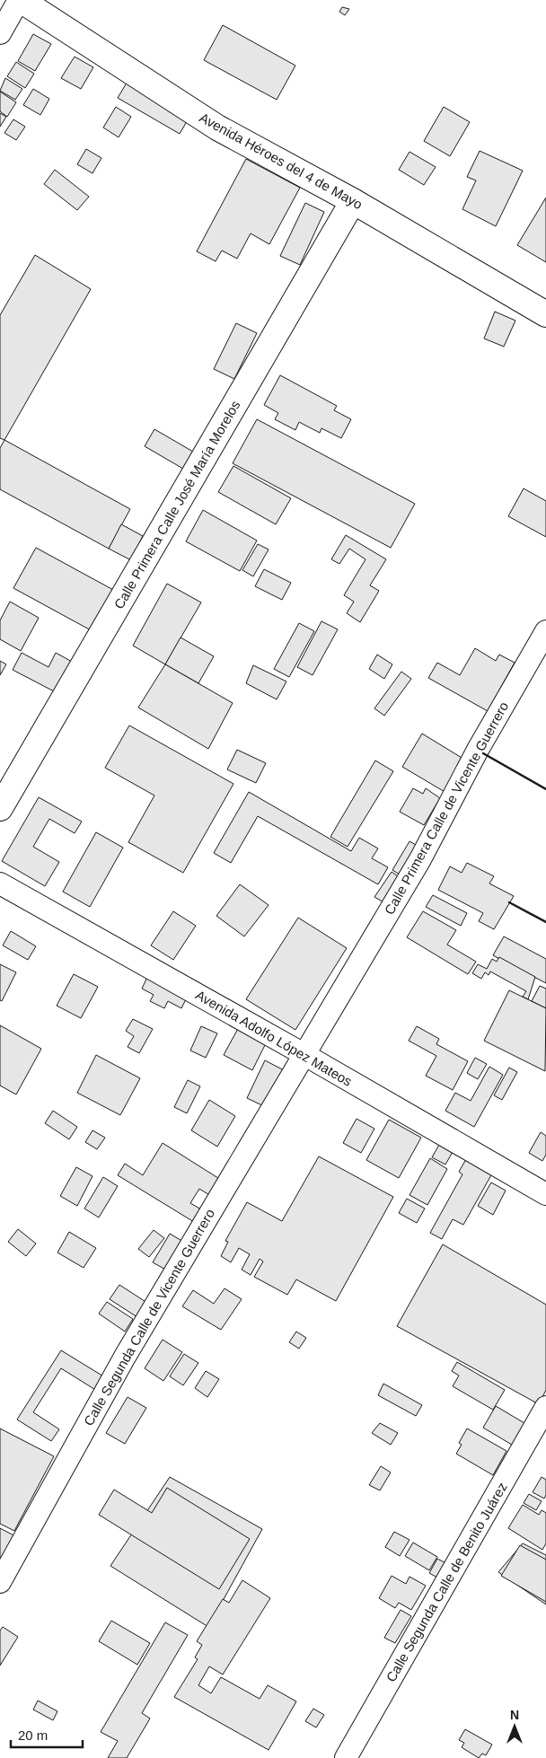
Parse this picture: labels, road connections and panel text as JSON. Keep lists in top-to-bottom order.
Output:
{
  "streets": {
    "street": [
      "Avenida Héroes del 4 de Mayo",
      "Calle Primera Calle José María Morelos",
      "Calle Primera Calle de Vicente Guerrero",
      "Avenida Adolfo López Mateos",
      "Calle Segunda Calle de Vicente Guerrero",
      "Calle Segunda Calle de Benito Juárez"
    ]
  },
  "crossings": [
    ["Avenida Héroes del 4 de Mayo", "Calle Primera Calle José María Morelos"],
    ["Calle Primera Calle de Vicente Guerrero", "Avenida Adolfo López Mateos"],
    ["Calle Primera Calle de Vicente Guerrero", "Calle Segunda Calle de Vicente Guerrero"],
    ["Avenida Adolfo López Mateos", "Calle Segunda Calle de Vicente Guerrero"]
  ],
  "scale_bar": "20 m",
  "north": "top"
}
